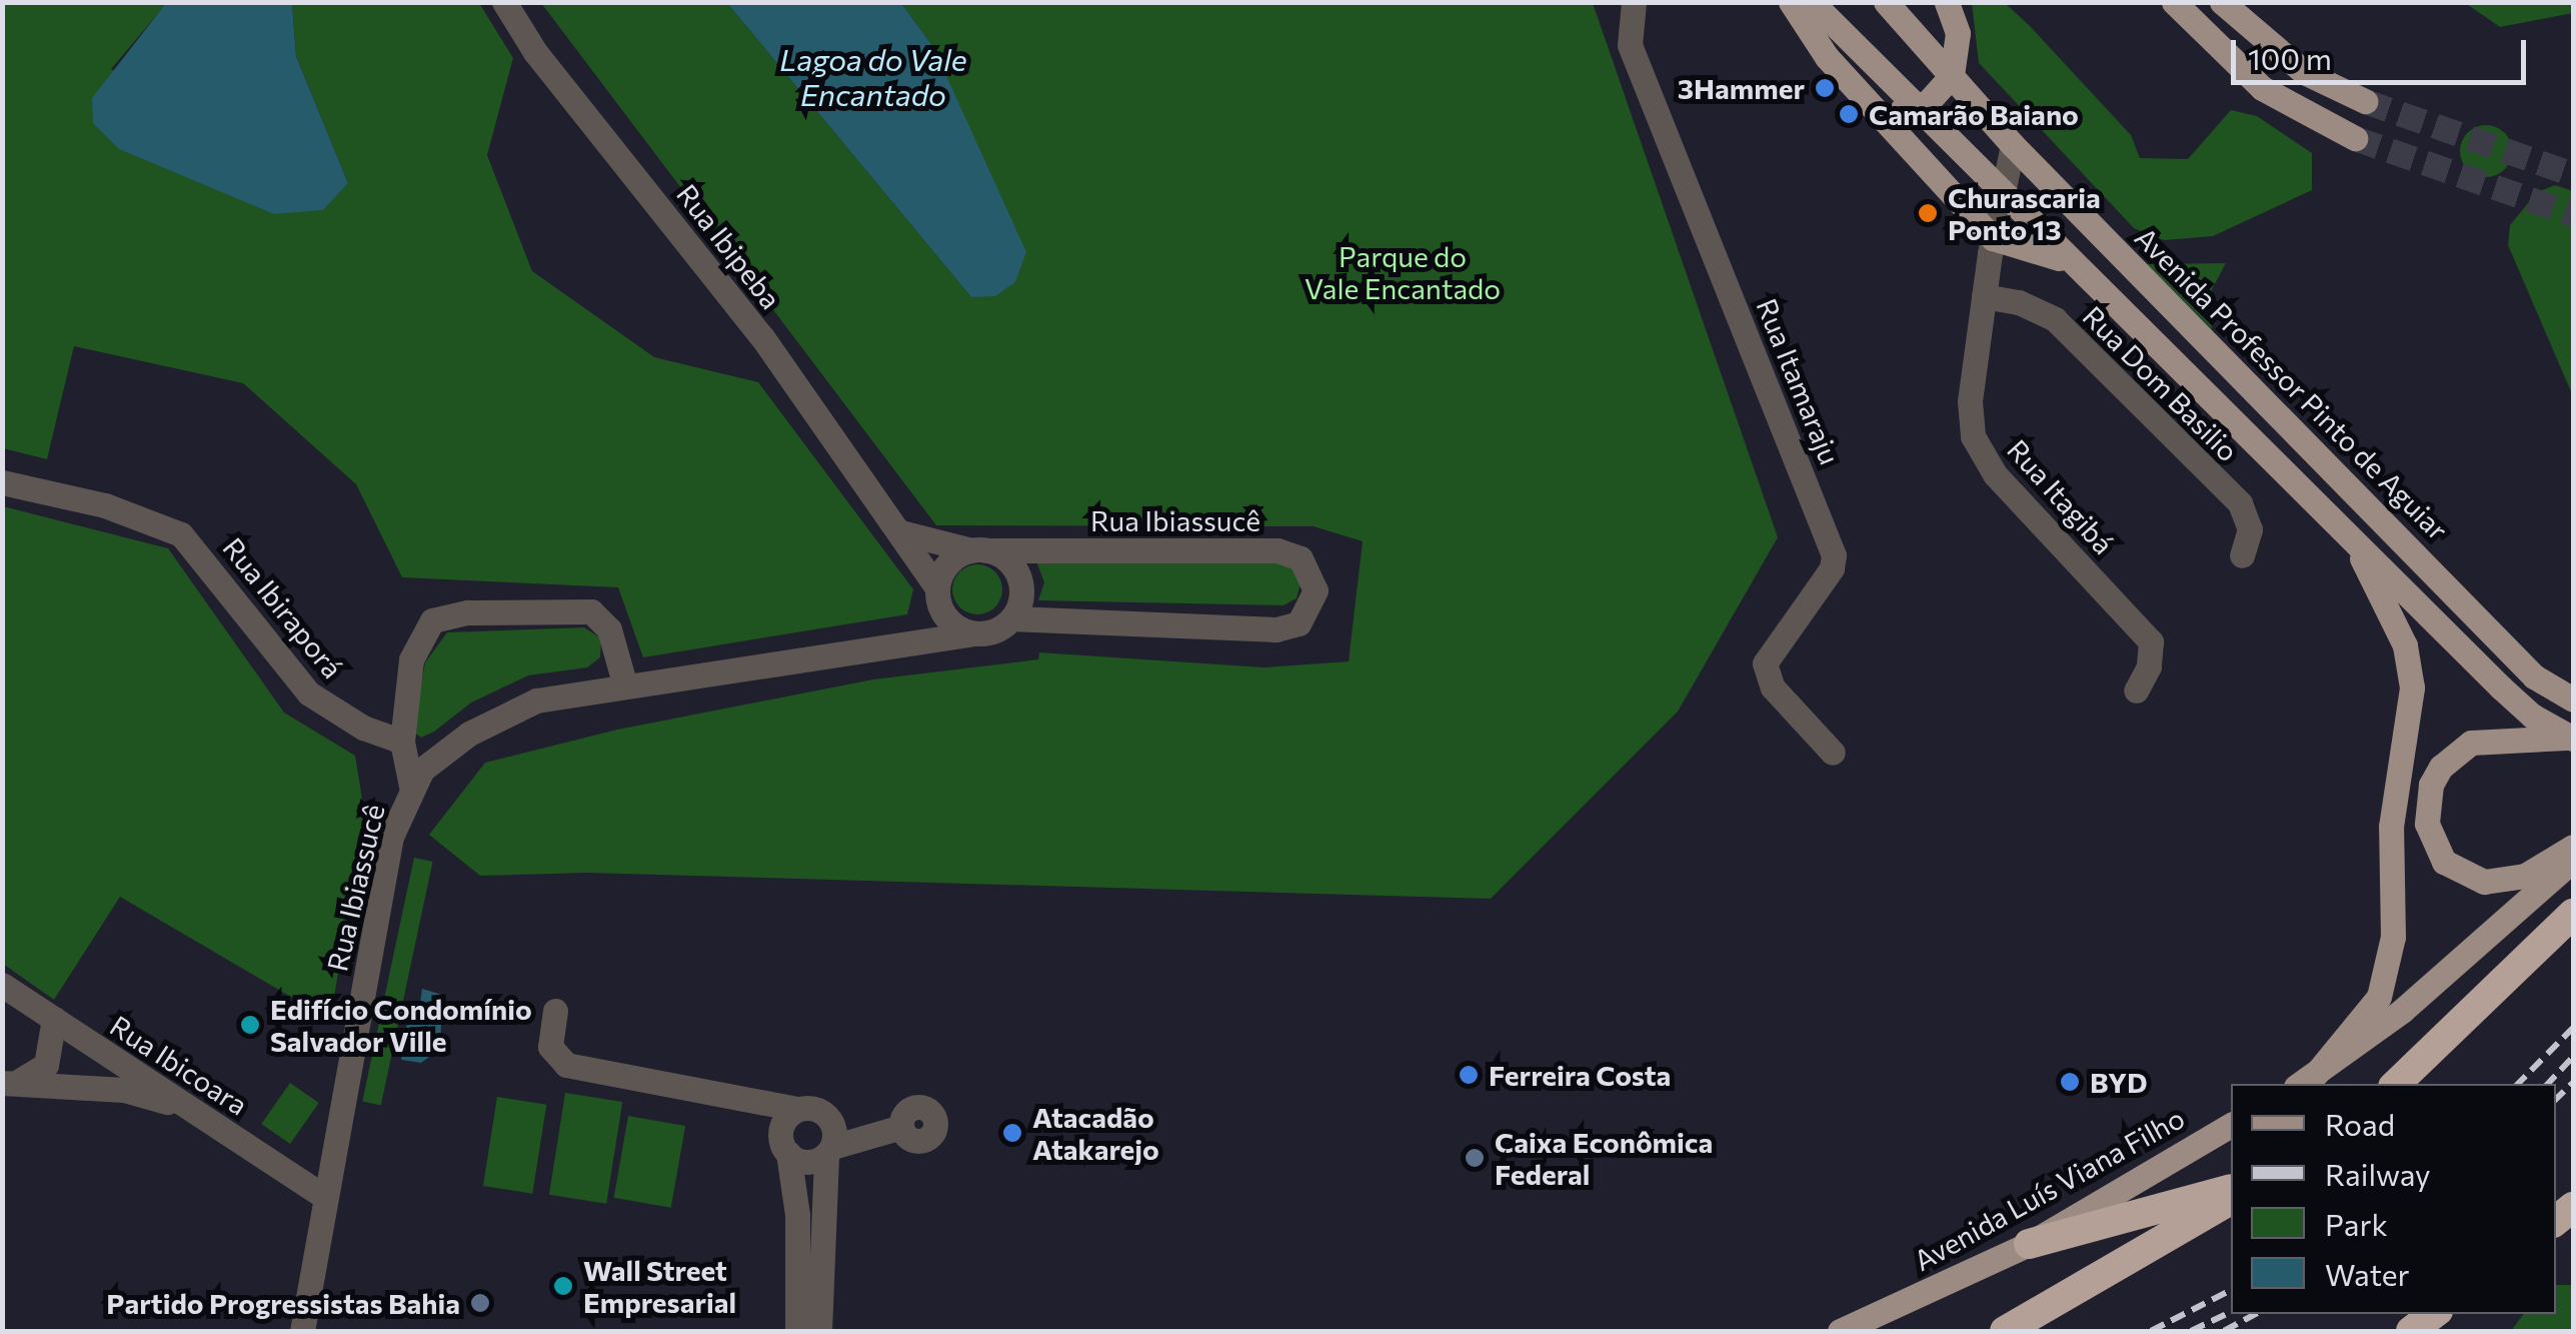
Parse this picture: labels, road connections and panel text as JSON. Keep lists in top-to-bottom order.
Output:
{
  "streets": {
    "main road": ["Avenida Professor Pinto de Aguiar", "Avenida Luís Viana Filho"],
    "street": [
      "Rua Ibipeba",
      "Rua Itamaraju",
      "Rua Dom Basilio",
      "Rua Itagibá",
      "Rua Ibiassucê",
      "Rua Ibiraporá",
      "Rua Ibicoara"
    ]
  },
  "crossings": [
    ["Rua Ibipeba", "Rua Ibiassucê"],
    ["Rua Dom Basilio", "Rua Itagibá"],
    ["Avenida Professor Pinto de Aguiar", "Rua Itagibá"],
    ["Rua Ibiassucê", "Rua Ibicoara"]
  ],
  "water": ["Lagoa do Vale Encantado"],
  "parks": ["Parque do Vale Encantado"],
  "places": [
    "3Hammer",
    "Camarão Baiano",
    "Churascaria Ponto 13",
    "Edifício Condomínio Salvador Ville",
    "Ferreira Costa",
    "BYD",
    "Atacadão Atakarejo",
    "Caixa Econômica Federal",
    "Wall Street Empresarial",
    "Partido Progressistas Bahia"
  ],
  "legend": [
    "Road",
    "Railway",
    "Park",
    "Water"
  ],
  "scale_bar": "100 m"
}
